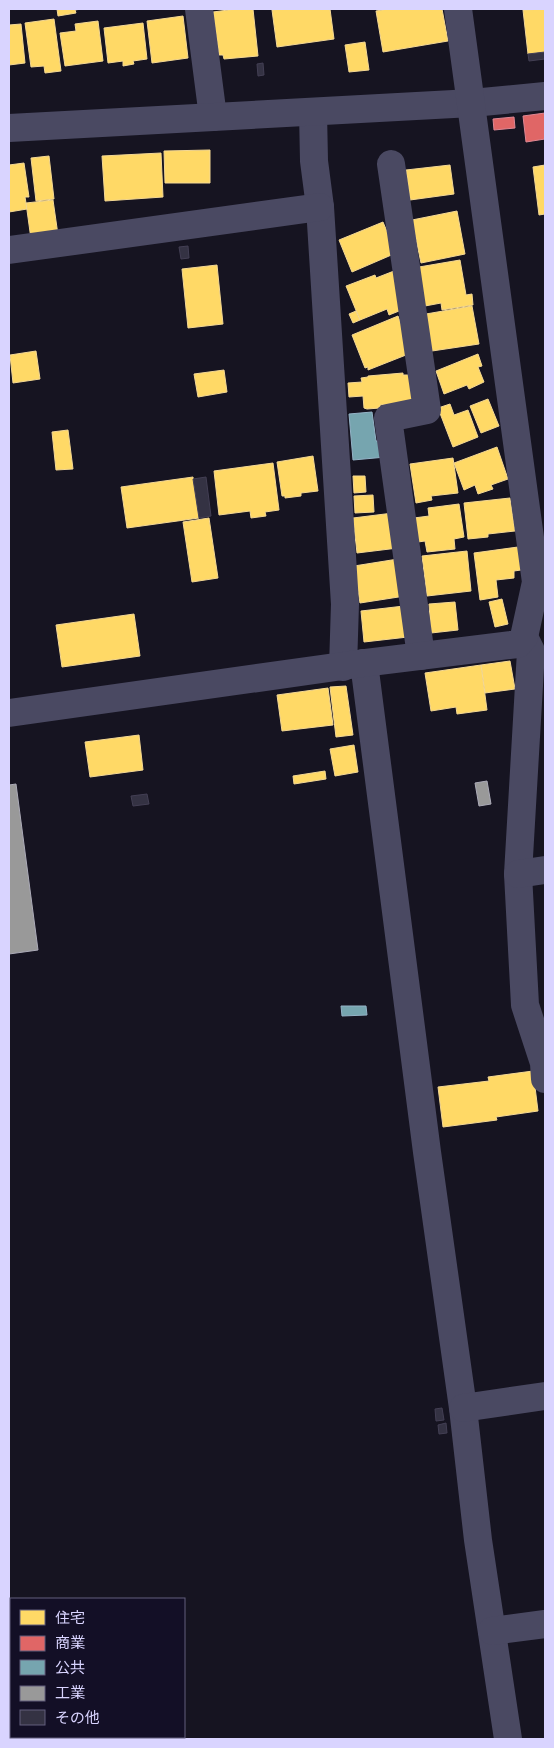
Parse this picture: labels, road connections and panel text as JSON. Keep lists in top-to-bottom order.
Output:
{
  "legend": [
    "住宅",
    "商業",
    "公共",
    "工業",
    "その他"
  ]
}
